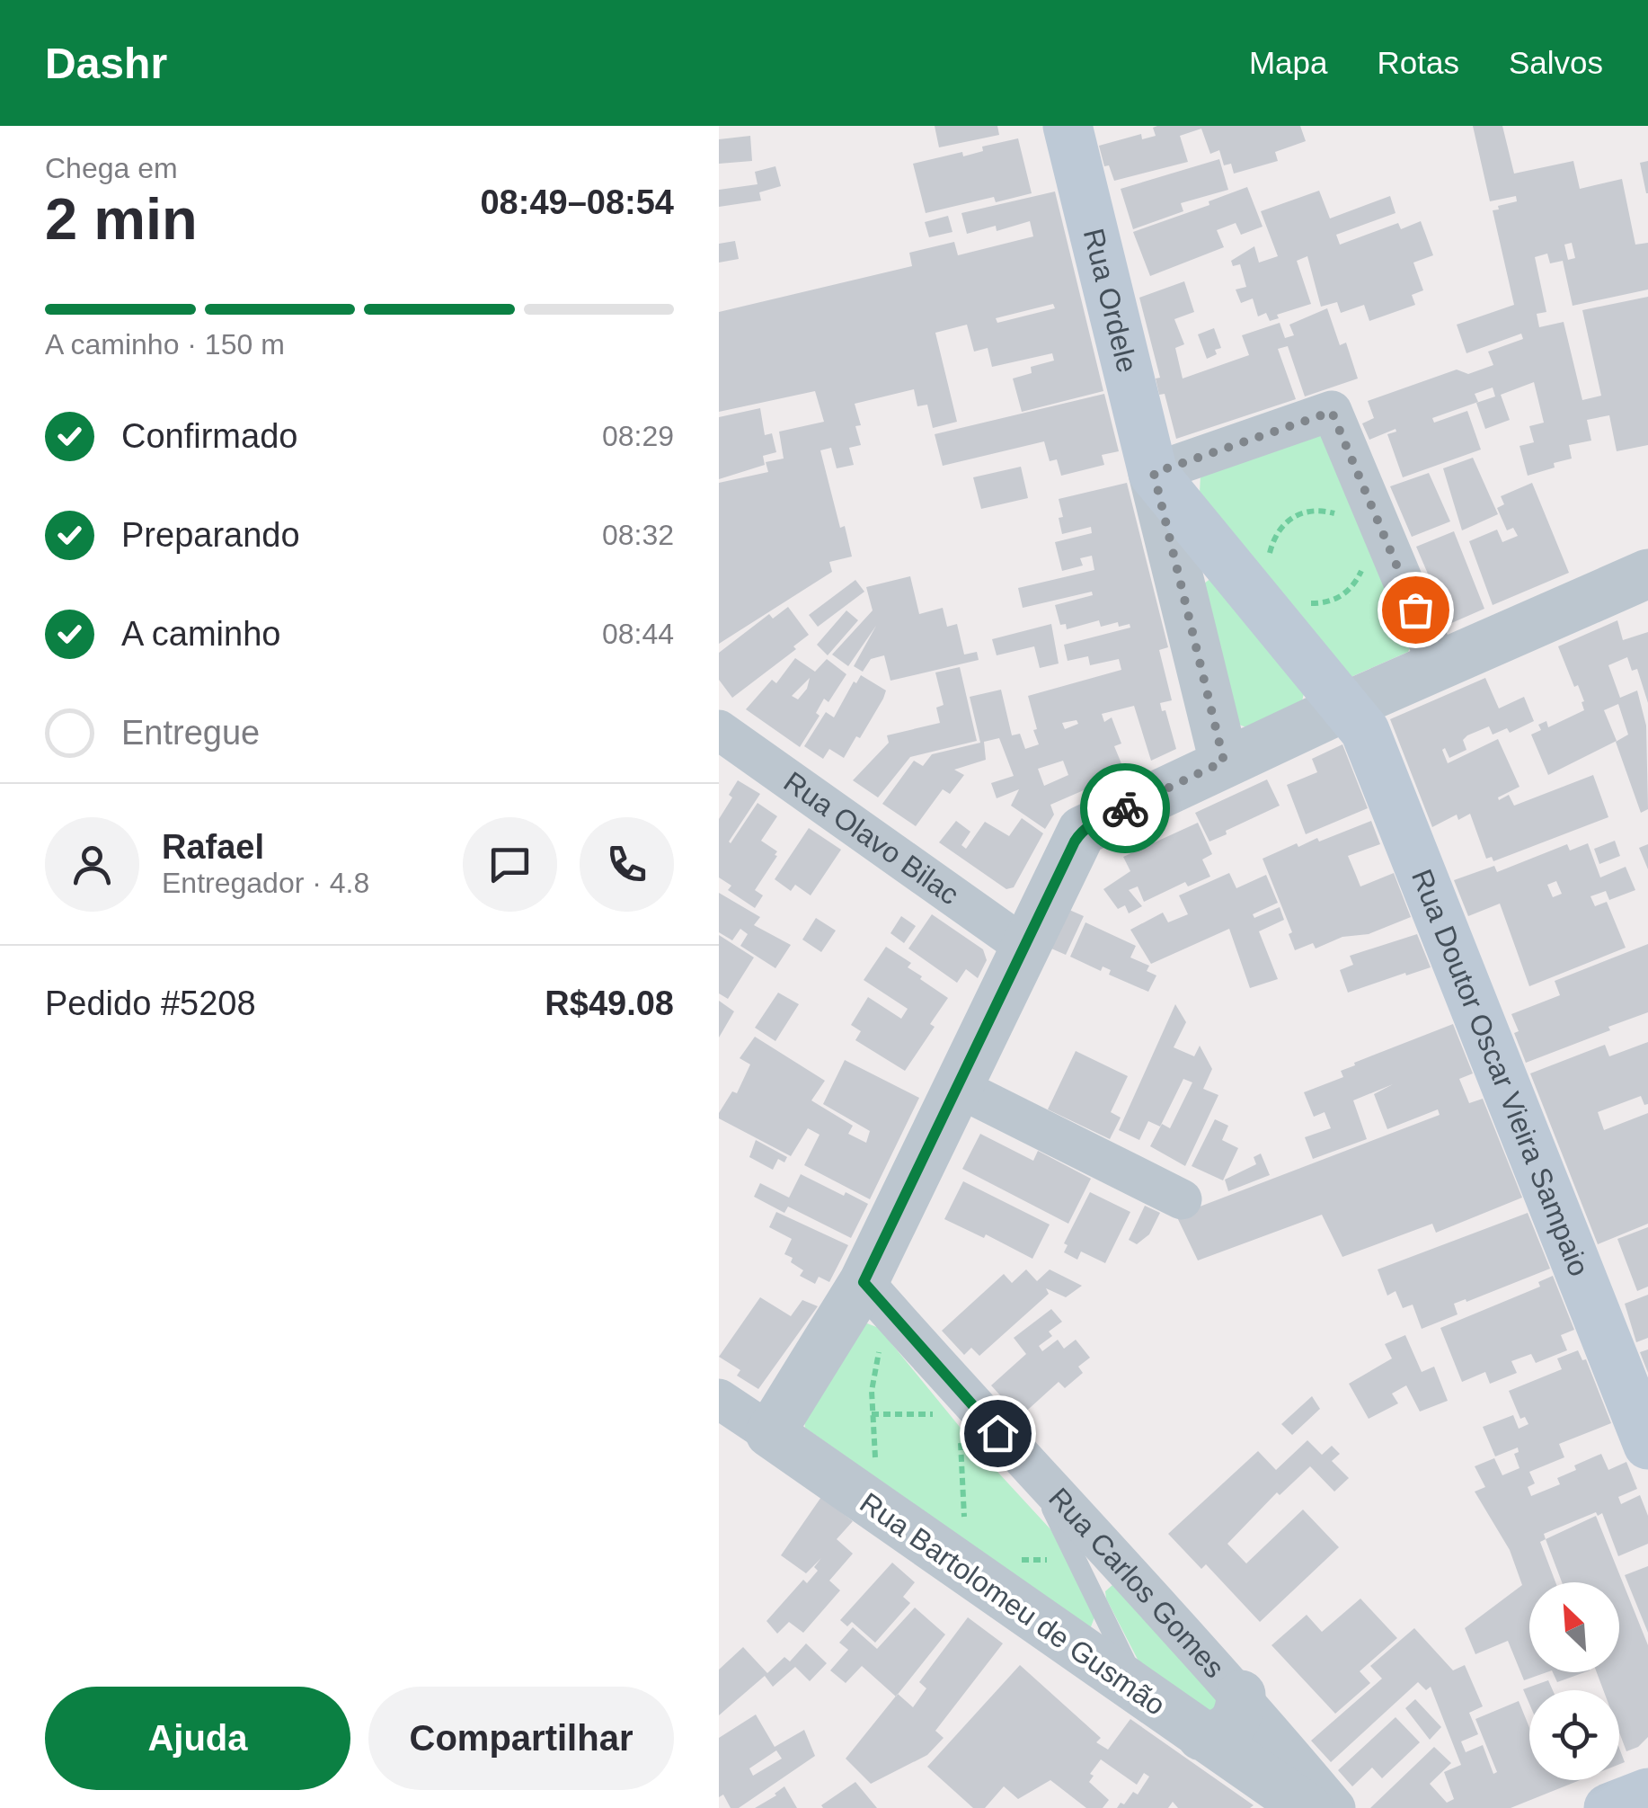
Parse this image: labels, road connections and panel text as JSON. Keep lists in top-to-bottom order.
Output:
{
  "streets": {
    "main road": ["Rua Ordele", "Rua Doutor Oscar Vieira Sampaio"],
    "street": ["Rua Olavo Bilac", "Rua Carlos Gomes", "Rua Bartolomeu de Gusmão"]
  },
  "crossings": [
    ["Rua Ordele", "Rua Doutor Oscar Vieira Sampaio"]
  ],
  "north": "top left",
  "page": {
    "header": "Dashr",
    "nav": ["Mapa", "Rotas", "Salvos"],
    "heading": ["2 min", "Chega em", "08:49–08:54"],
    "panel": [
      "Rafael",
      "Entregador · 4.8",
      "Pedido #5208",
      "R$49.08"
    ],
    "bar": "A caminho · 150 m",
    "list": [
      ["Confirmado", "08:29"],
      ["Preparando", "08:32"],
      ["A caminho", "08:44"],
      "Entregue"
    ],
    "buttons": ["Ajuda", "Compartilhar"]
  }
}
